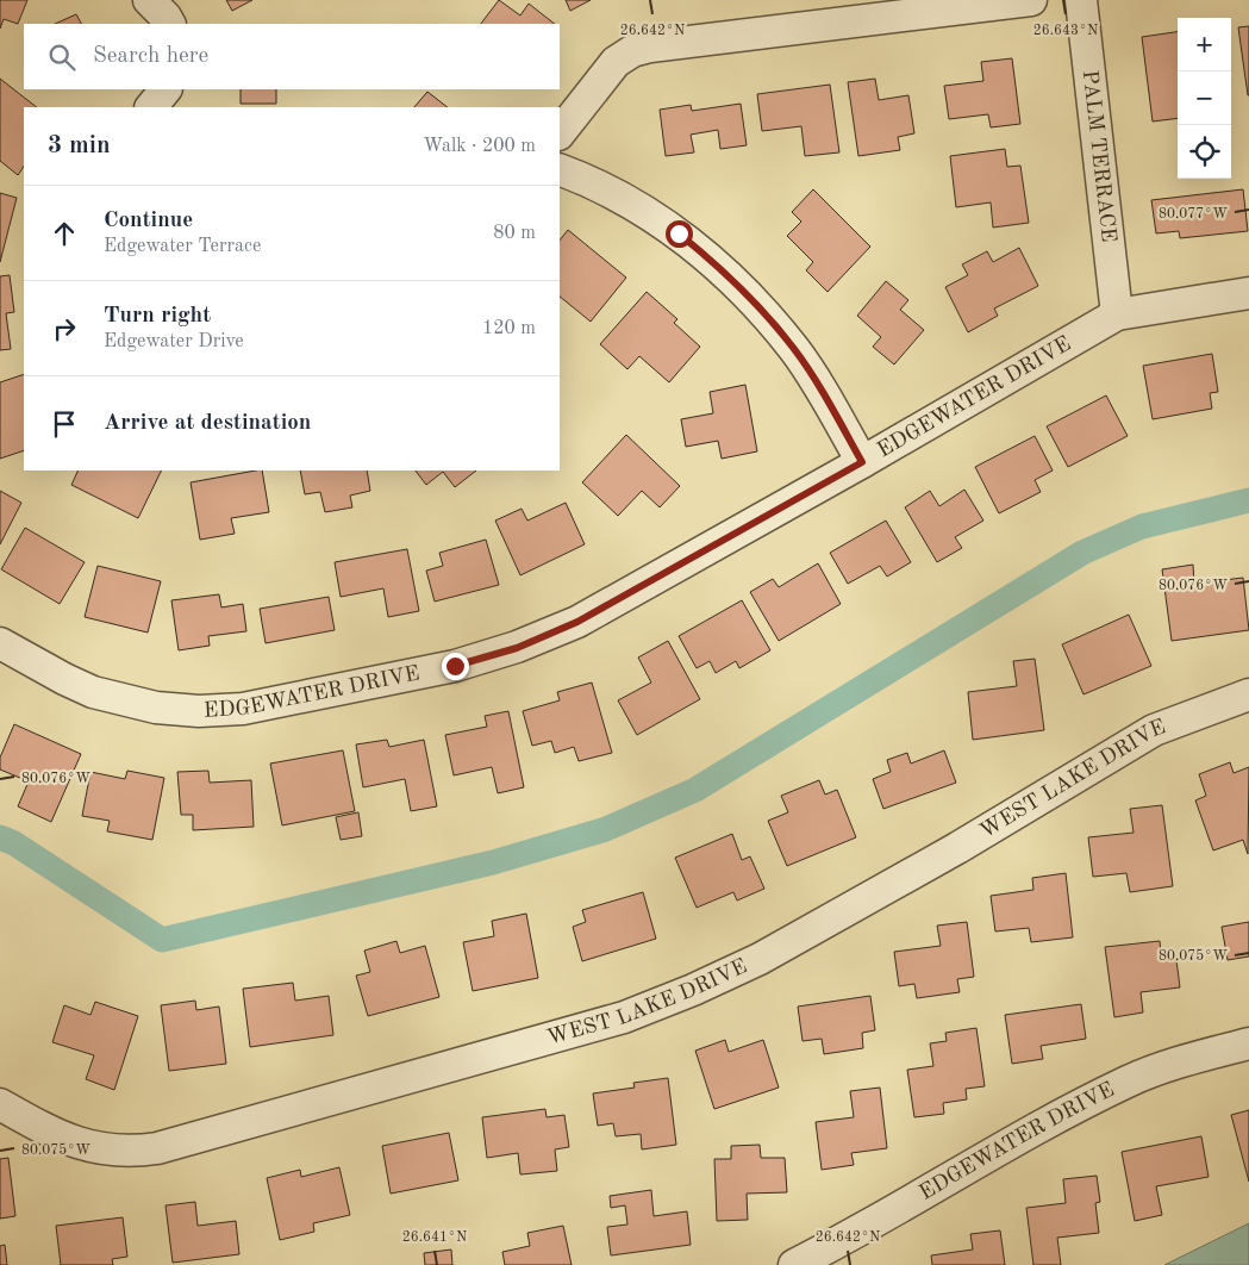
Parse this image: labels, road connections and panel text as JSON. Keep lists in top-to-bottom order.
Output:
{
  "streets": {
    "street": ["PALM TERRACE", "EDGEWATER DRIVE", "WEST LAKE DRIVE"]
  },
  "crossings": [
    ["PALM TERRACE", "EDGEWATER DRIVE"]
  ],
  "page": {
    "map_buttons": ["+", "−"],
    "search": "Search here",
    "heading": ["3 min", "Walk · 200 m"],
    "list": [
      ["Continue", "Edgewater Terrace", "80 m"],
      ["Turn right", "Edgewater Drive", "120 m"],
      "Arrive at destination"
    ]
  },
  "coordinates": [
    "26.642°N",
    "26.643°N",
    "80.077°W",
    "80.076°W",
    "80.075°W",
    "26.641°N"
  ]
}
